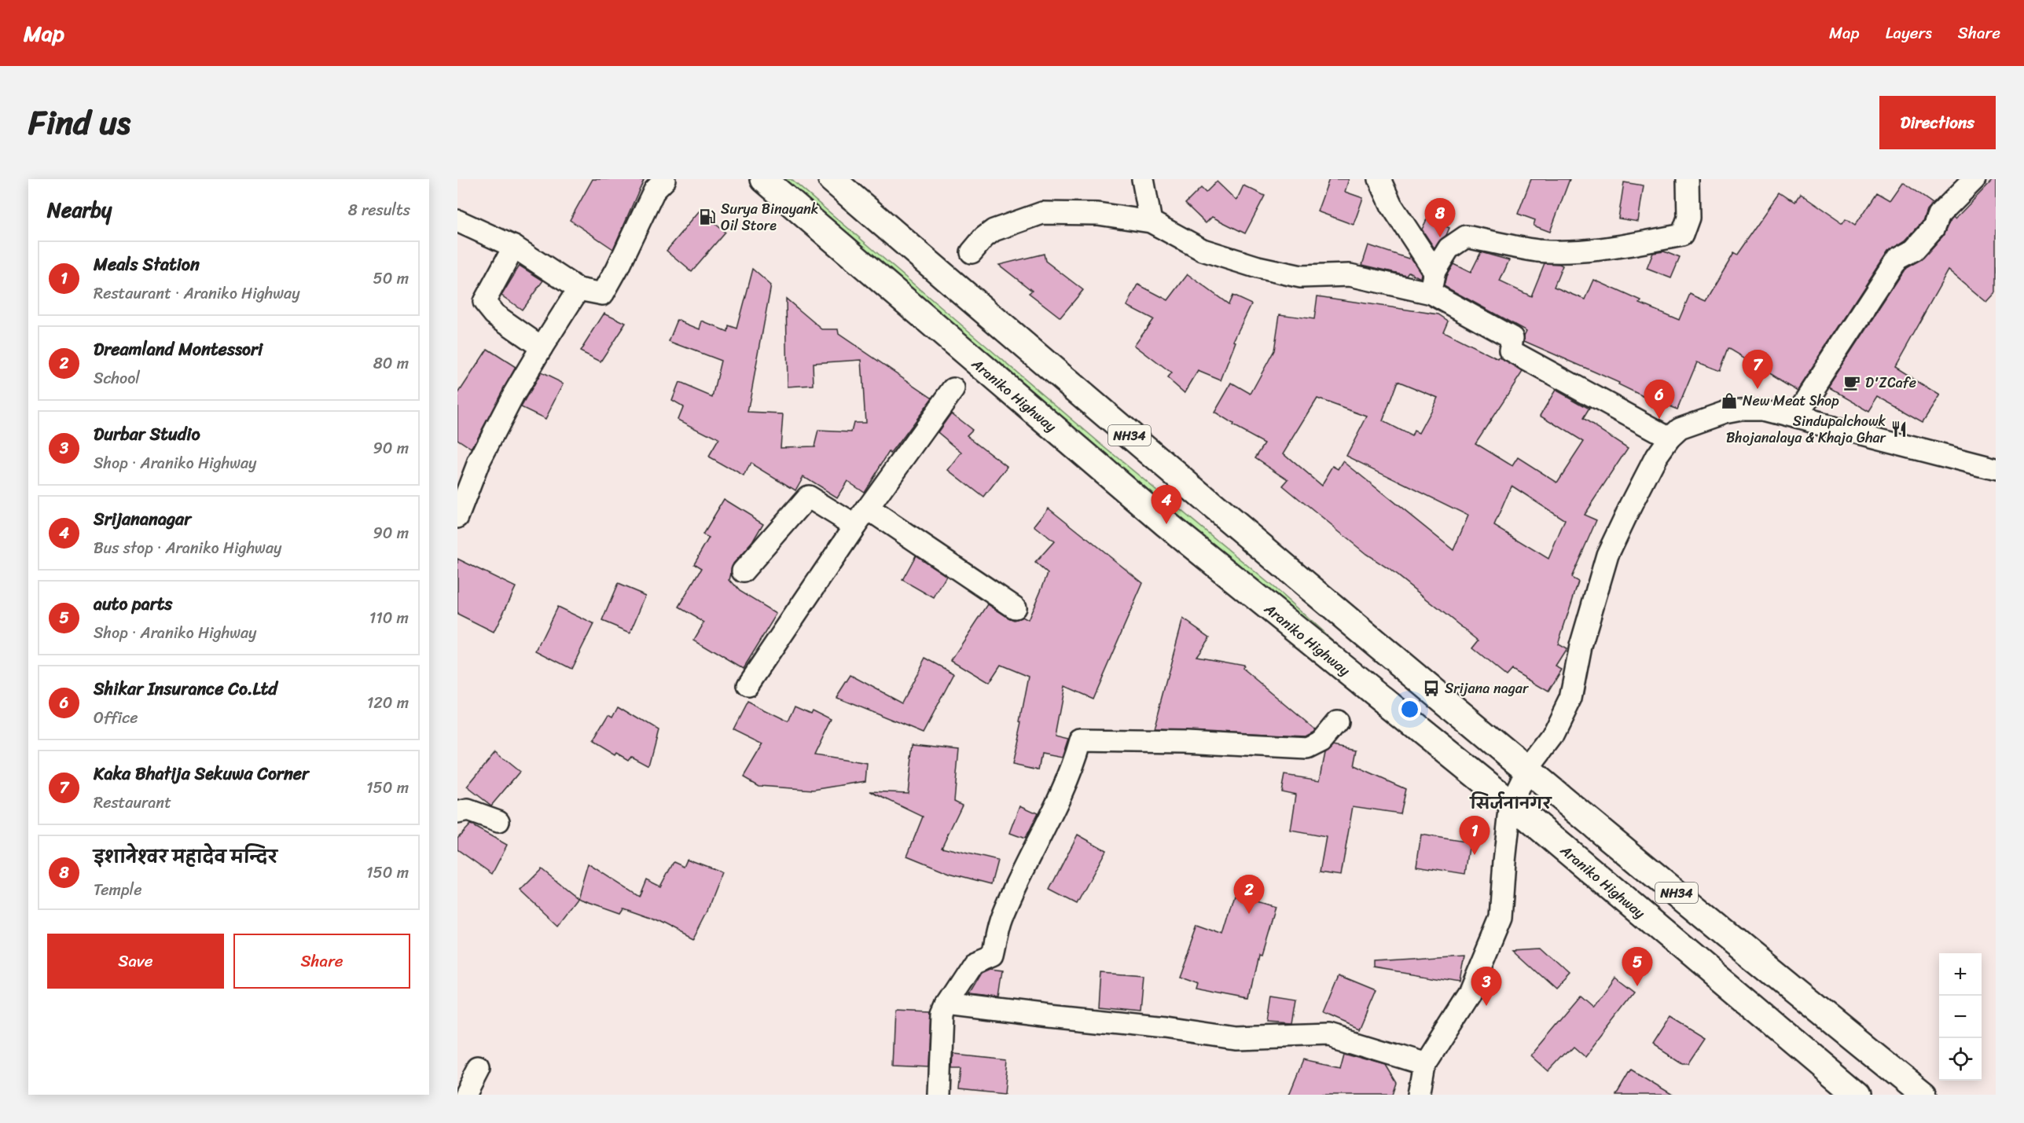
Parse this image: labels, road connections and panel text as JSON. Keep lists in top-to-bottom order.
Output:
{
  "streets": {
    "highway": ["Araniko Highway", "NH34"]
  },
  "districts": ["सिर्जनानगर"],
  "places": {
    "fuel station": ["Surya Binayank Oil Store"],
    "cafe": ["D'ZCafe"],
    "shop": ["New Meat Shop"],
    "restaurant": ["Sindupalchowk Bhojanalaya & Khaja Ghar"],
    "bus stop": ["Srijana nagar"]
  },
  "page": {
    "header": "Map",
    "nav": ["Map", "Layers", "Share"],
    "title": "Find us",
    "buttons": [
      "Directions",
      ["Save", "Share"]
    ],
    "heading": ["Nearby", "8 results"],
    "pins": [
      "8",
      "7",
      "6",
      "4",
      "1",
      "2",
      "5",
      "3"
    ],
    "list": [
      {
        "mark": "1",
        "name": "Meals Station",
        "note": "Restaurant · Araniko Highway",
        "value": "50 m"
      },
      {
        "mark": "2",
        "name": "Dreamland Montessori",
        "note": "School",
        "value": "80 m"
      },
      {
        "mark": "3",
        "name": "Durbar Studio",
        "note": "Shop · Araniko Highway",
        "value": "90 m"
      },
      {
        "mark": "4",
        "name": "Srijananagar",
        "note": "Bus stop · Araniko Highway",
        "value": "90 m"
      },
      {
        "mark": "5",
        "name": "auto parts",
        "note": "Shop · Araniko Highway",
        "value": "110 m"
      },
      {
        "mark": "6",
        "name": "Shikar Insurance Co.Ltd",
        "note": "Office",
        "value": "120 m"
      },
      {
        "mark": "7",
        "name": "Kaka Bhatija Sekuwa Corner",
        "note": "Restaurant",
        "value": "150 m"
      },
      {
        "mark": "8",
        "name": "इशानेश्वर महादेव मन्दिर",
        "note": "Temple",
        "value": "150 m"
      }
    ],
    "map_buttons": ["+", "−"]
  }
}
